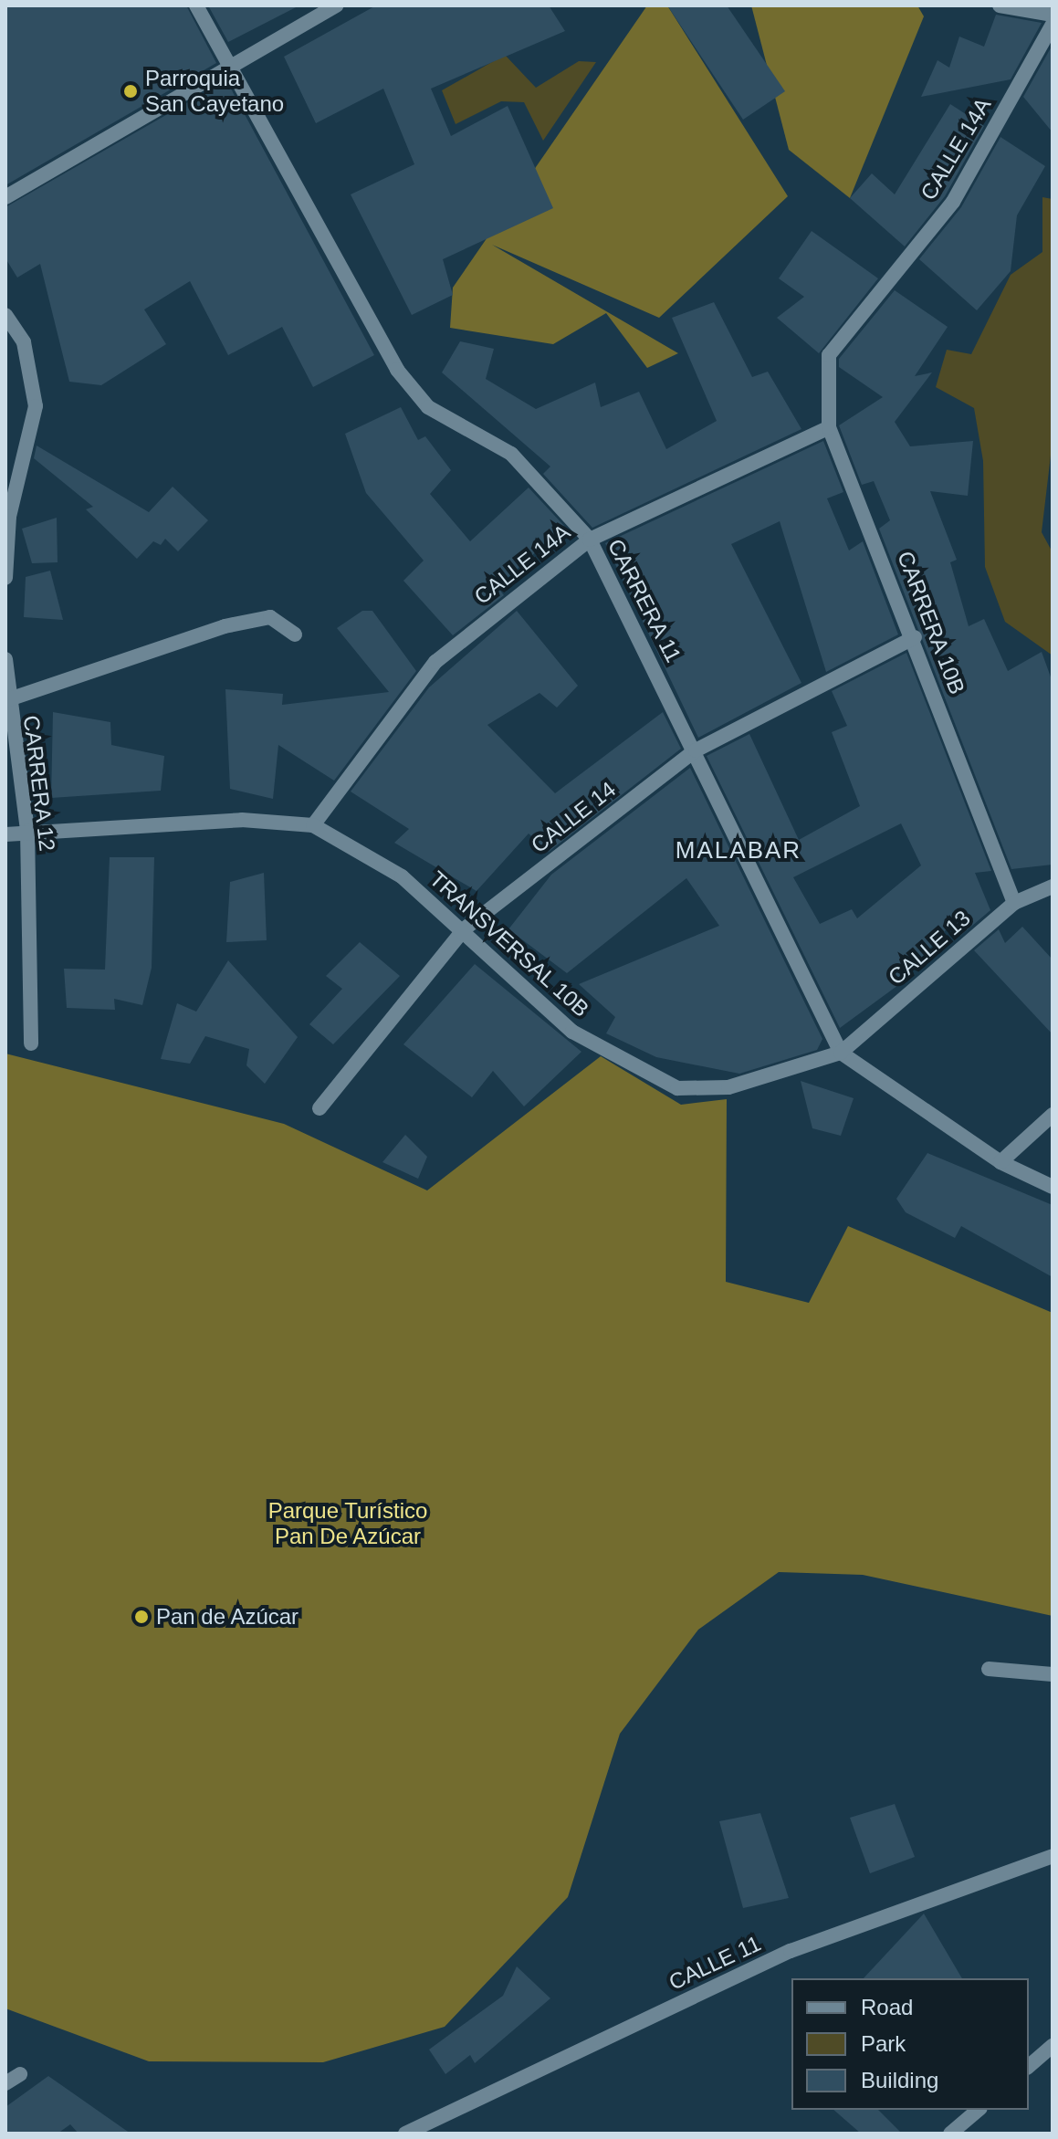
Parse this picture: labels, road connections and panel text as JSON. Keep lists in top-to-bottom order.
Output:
{
  "streets": {
    "street": [
      "CALLE 14A",
      "CARRERA 11",
      "CARRERA 10B",
      "CARRERA 12",
      "CALLE 14",
      "TRANSVERSAL 10B",
      "CALLE 13",
      "CALLE 11"
    ]
  },
  "crossings": [
    ["CALLE 14A", "CARRERA 11"],
    ["CALLE 14A", "CARRERA 10B"],
    ["CALLE 14A", "TRANSVERSAL 10B"],
    ["CARRERA 11", "CALLE 14"],
    ["CARRERA 11", "TRANSVERSAL 10B"],
    ["CARRERA 11", "CALLE 13"],
    ["CARRERA 10B", "CALLE 14"],
    ["CARRERA 10B", "CALLE 13"],
    ["CARRERA 12", "TRANSVERSAL 10B"],
    ["CALLE 14", "TRANSVERSAL 10B"],
    ["TRANSVERSAL 10B", "CALLE 13"]
  ],
  "districts": ["MALABAR"],
  "parks": ["Parque Turístico Pan De Azúcar"],
  "places": ["Parroquia San Cayetano", "Pan de Azúcar"],
  "legend": ["Road", "Park", "Building"]
}
